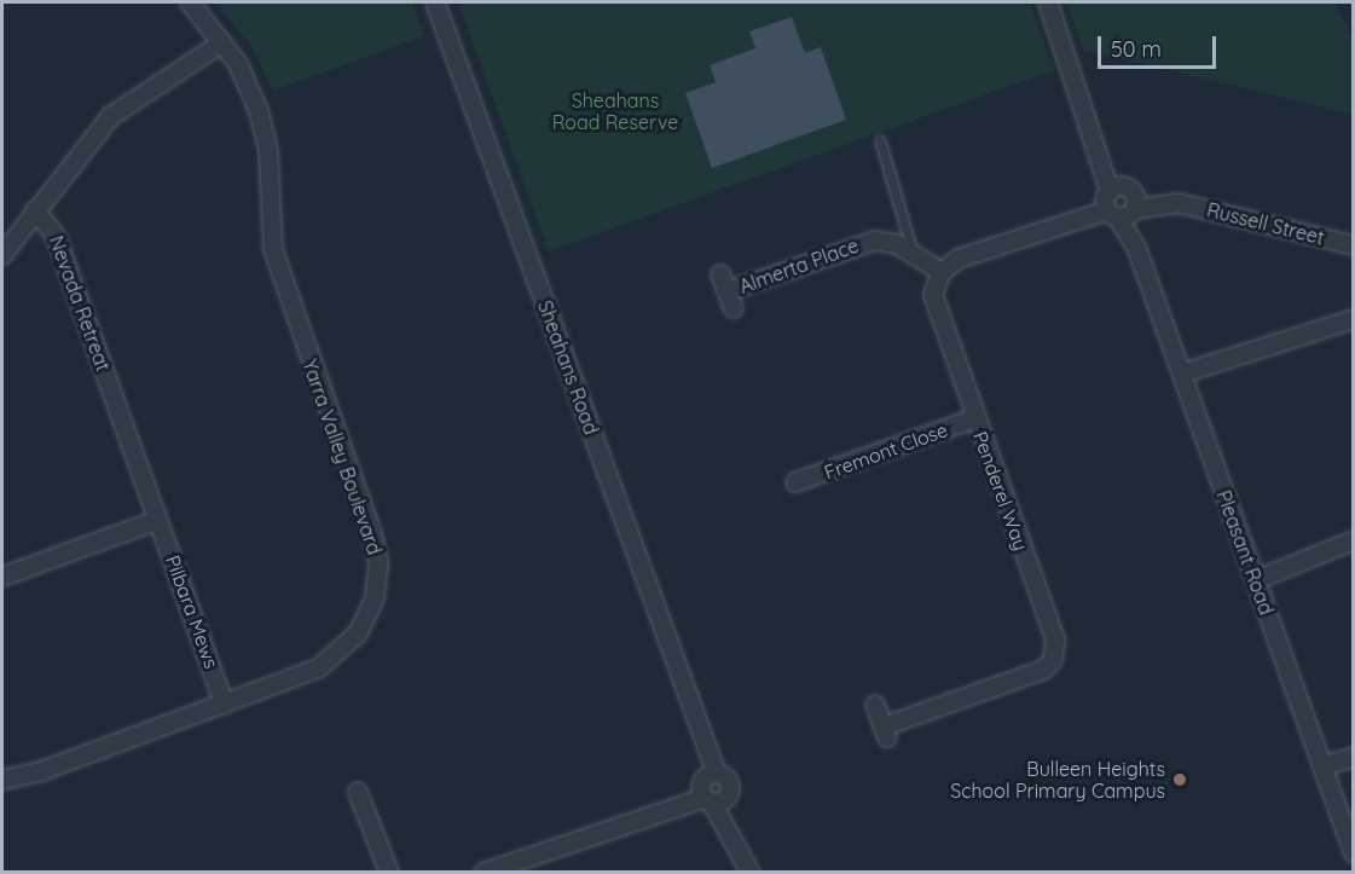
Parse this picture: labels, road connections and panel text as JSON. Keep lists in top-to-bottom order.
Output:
{
  "streets": {
    "street": [
      "Russell Street",
      "Almerta Place",
      "Nevada Retreat",
      "Sheahans Road",
      "Fremont Close",
      "Yarra Valley Boulevard",
      "Penderel Way",
      "Pleasant Road",
      "Pilbara Mews"
    ]
  },
  "crossings": [
    ["Russell Street", "Pleasant Road"],
    ["Almerta Place", "Penderel Way"],
    ["Nevada Retreat", "Yarra Valley Boulevard"],
    ["Nevada Retreat", "Pilbara Mews"],
    ["Fremont Close", "Penderel Way"],
    ["Yarra Valley Boulevard", "Pilbara Mews"]
  ],
  "parks": ["Sheahans Road Reserve"],
  "places": ["Bulleen Heights School Primary Campus"],
  "scale_bar": "50 m"
}
